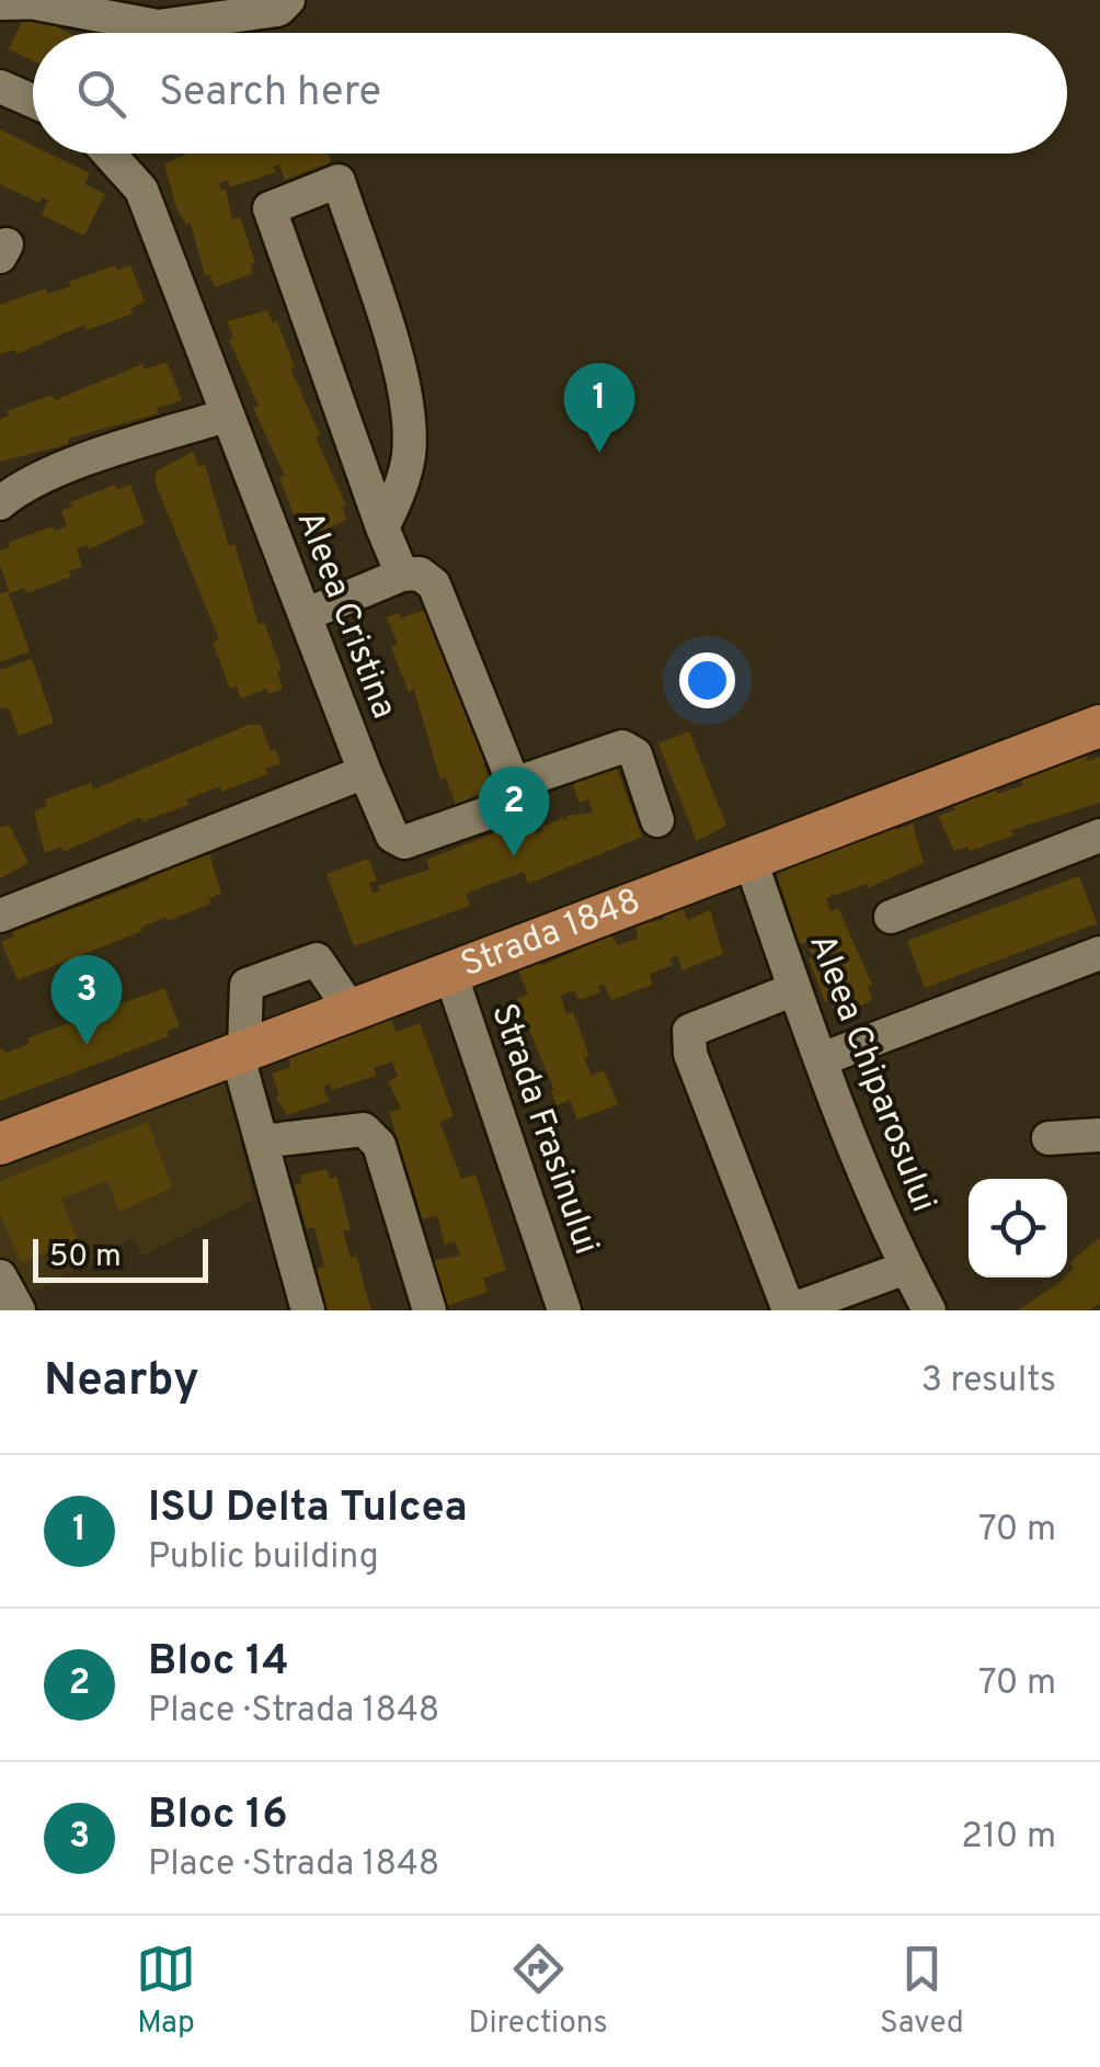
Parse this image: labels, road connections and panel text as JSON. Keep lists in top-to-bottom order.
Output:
{
  "streets": {
    "main road": ["Strada 1848"],
    "street": ["Aleea Cristina", "Aleea Chiparosului", "Strada Frasinului"]
  },
  "crossings": [
    ["Strada 1848", "Aleea Chiparosului"],
    ["Strada 1848", "Strada Frasinului"]
  ],
  "scale_bar": "50 m",
  "page": {
    "search": "Search here",
    "pins": ["1", "2", "3"],
    "scale": "50 m",
    "heading": ["Nearby", "3 results"],
    "list": [
      {
        "mark": "1",
        "name": "ISU Delta Tulcea",
        "note": "Public building",
        "value": "70 m"
      },
      {
        "mark": "2",
        "name": "Bloc 14",
        "note": "Place · Strada 1848",
        "value": "70 m"
      },
      {
        "mark": "3",
        "name": "Bloc 16",
        "note": "Place · Strada 1848",
        "value": "210 m"
      }
    ],
    "nav": ["Map", "Directions", "Saved"]
  }
}
